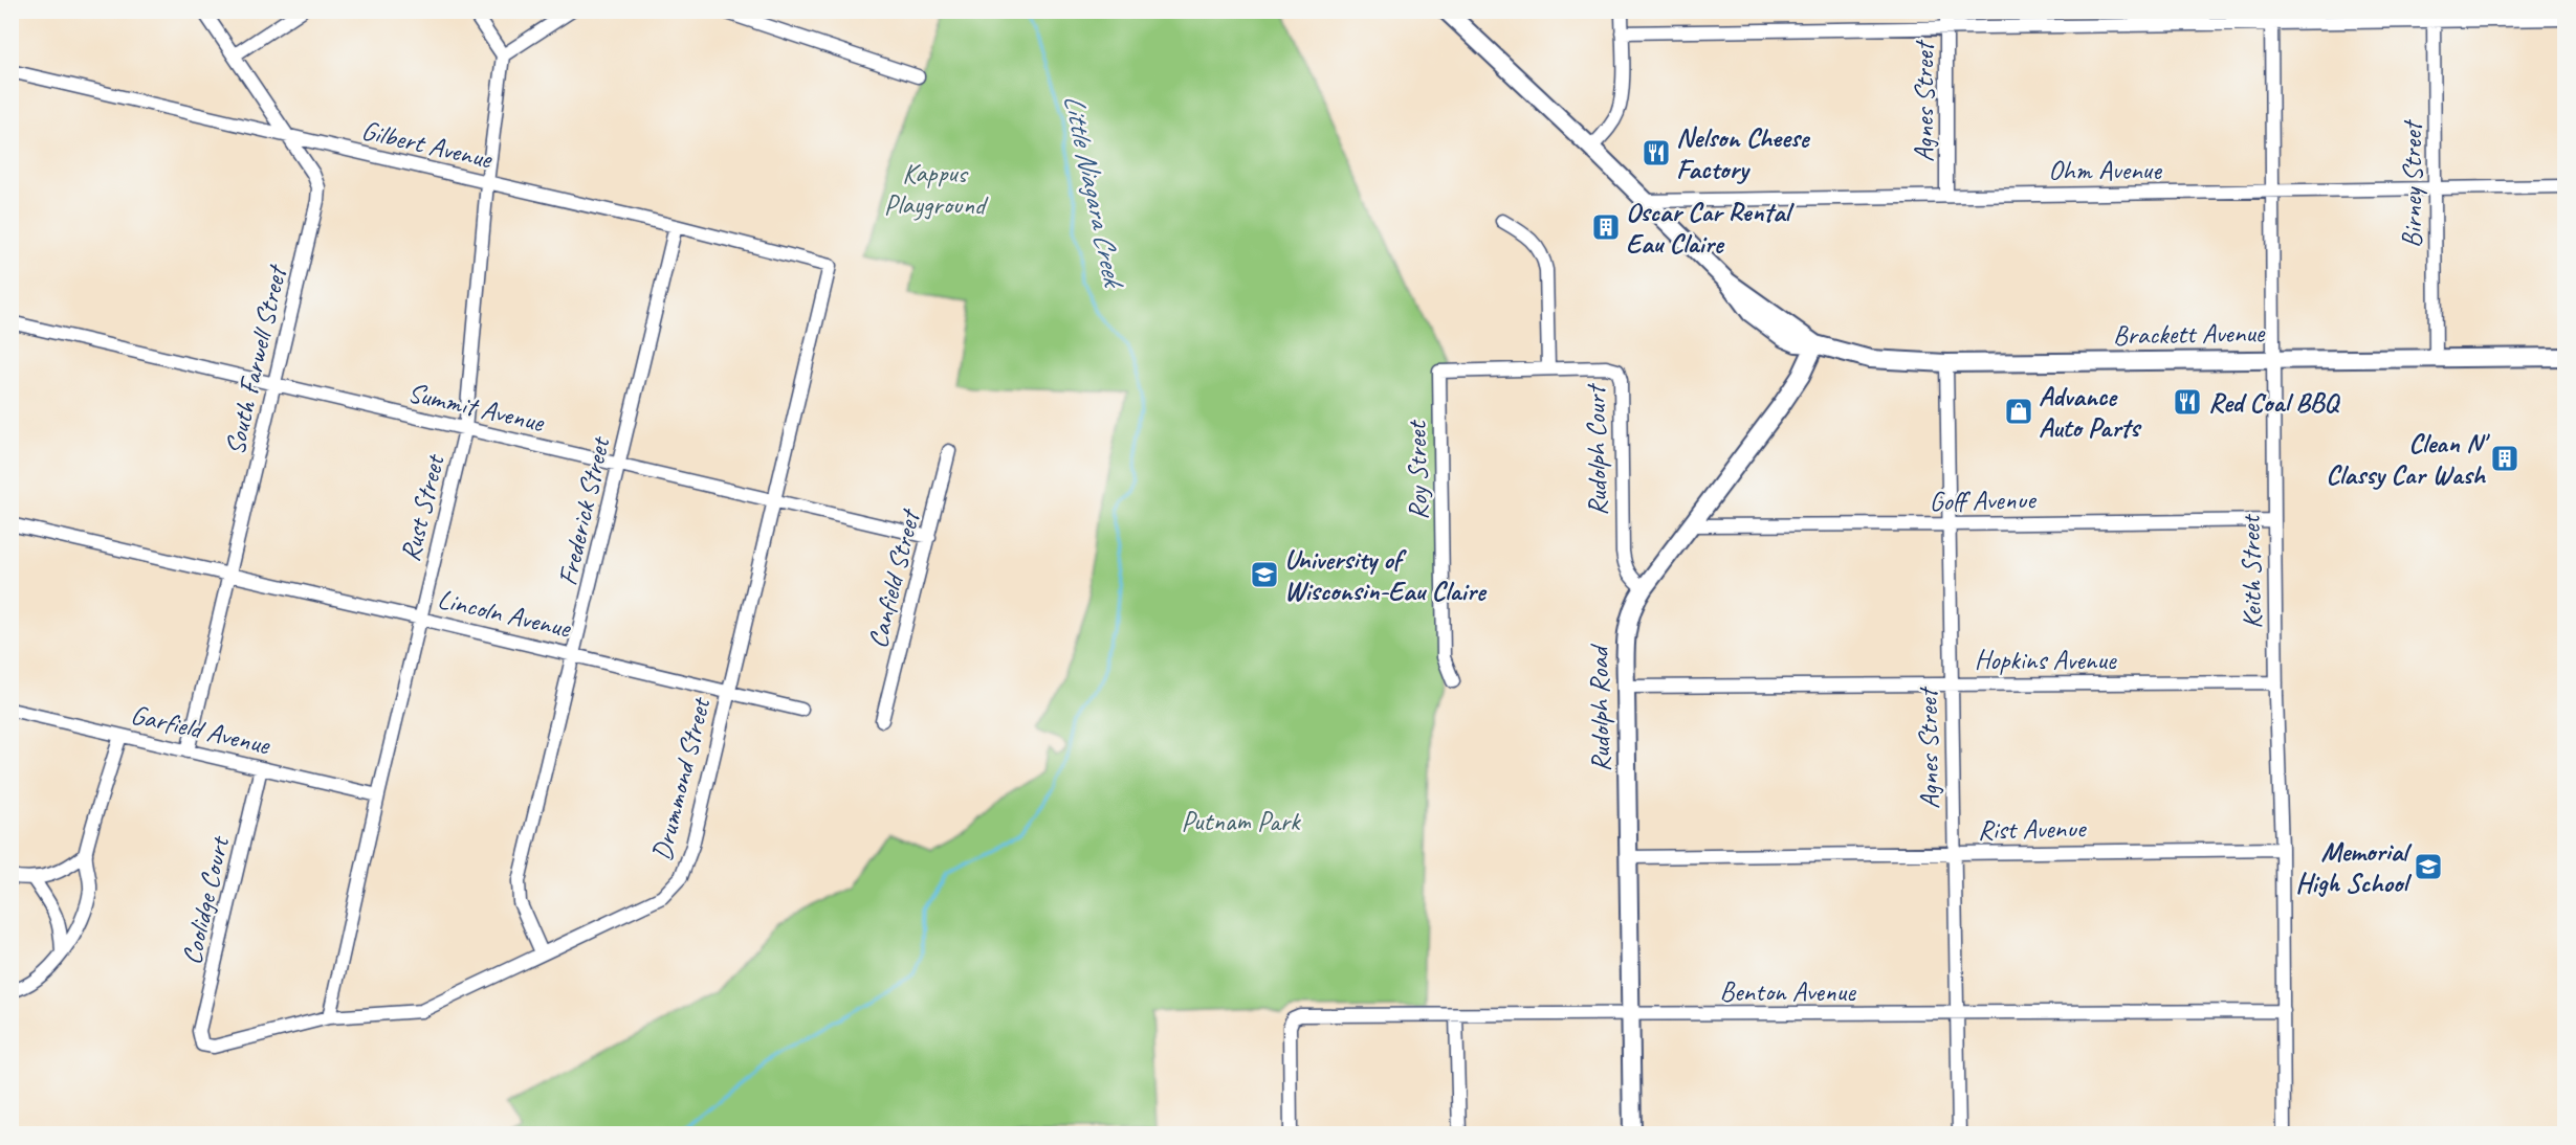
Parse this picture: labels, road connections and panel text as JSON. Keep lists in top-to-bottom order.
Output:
{
  "streets": {
    "main road": ["Brackett Avenue", "Rudolph Road"],
    "street": [
      "Agnes Street",
      "Gilbert Avenue",
      "Ohm Avenue",
      "Birney Street",
      "South Farwell Street",
      "Summit Avenue",
      "Rudolph Court",
      "Roy Street",
      "Goff Avenue",
      "Rust Street",
      "Frederick Street",
      "Keith Street",
      "Canfield Street",
      "Lincoln Avenue",
      "Hopkins Avenue",
      "Garfield Avenue",
      "Drummond Street",
      "Rist Avenue",
      "Coolidge Court",
      "Benton Avenue"
    ]
  },
  "crossings": [
    ["Agnes Street", "Ohm Avenue"],
    ["Agnes Street", "Brackett Avenue"],
    ["Agnes Street", "Goff Avenue"],
    ["Agnes Street", "Hopkins Avenue"],
    ["Agnes Street", "Rist Avenue"],
    ["Agnes Street", "Benton Avenue"],
    ["Gilbert Avenue", "South Farwell Street"],
    ["Gilbert Avenue", "Rust Street"],
    ["Gilbert Avenue", "Frederick Street"],
    ["Gilbert Avenue", "Drummond Street"],
    ["Ohm Avenue", "Birney Street"],
    ["Ohm Avenue", "Keith Street"],
    ["Birney Street", "Brackett Avenue"],
    ["Brackett Avenue", "Keith Street"],
    ["Brackett Avenue", "Rudolph Road"],
    ["South Farwell Street", "Summit Avenue"],
    ["South Farwell Street", "Lincoln Avenue"],
    ["South Farwell Street", "Garfield Avenue"],
    ["Summit Avenue", "Rust Street"],
    ["Summit Avenue", "Frederick Street"],
    ["Summit Avenue", "Canfield Street"],
    ["Summit Avenue", "Drummond Street"],
    ["Rudolph Court", "Roy Street"],
    ["Rudolph Court", "Rudolph Road"],
    ["Goff Avenue", "Keith Street"],
    ["Goff Avenue", "Rudolph Road"],
    ["Rust Street", "Lincoln Avenue"],
    ["Rust Street", "Garfield Avenue"],
    ["Rust Street", "Drummond Street"],
    ["Frederick Street", "Lincoln Avenue"],
    ["Frederick Street", "Drummond Street"],
    ["Keith Street", "Hopkins Avenue"],
    ["Keith Street", "Rist Avenue"],
    ["Keith Street", "Benton Avenue"],
    ["Lincoln Avenue", "Drummond Street"],
    ["Hopkins Avenue", "Rudolph Road"],
    ["Rudolph Road", "Rist Avenue"],
    ["Rudolph Road", "Benton Avenue"],
    ["Garfield Avenue", "Coolidge Court"],
    ["Drummond Street", "Coolidge Court"]
  ],
  "water": ["Little Niagara Creek"],
  "parks": ["Kappus Playground", "Putnam Park"],
  "places": {
    "restaurant": ["Nelson Cheese Factory", "Red Coal BBQ"],
    "building": ["Oscar Car Rental Eau Claire", "Clean N' Classy Car Wash"],
    "shop": ["Advance Auto Parts"],
    "school or university": ["University of Wisconsin-Eau Claire", "Memorial High School"]
  }
}
